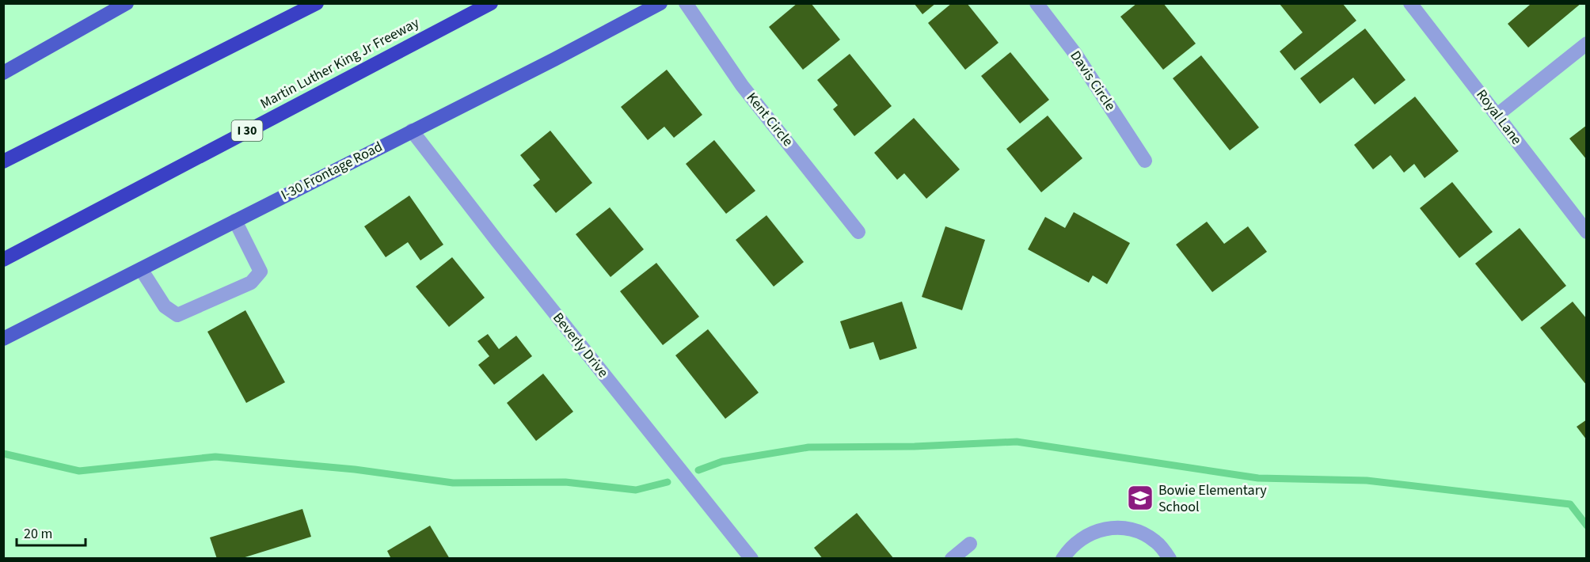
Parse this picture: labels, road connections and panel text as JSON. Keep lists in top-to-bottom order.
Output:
{
  "streets": {
    "highway": ["Martin Luther King Jr Freeway", "I 30"],
    "main road": ["I-30 Frontage Road"],
    "street": [
      "Davis Circle",
      "Royal Lane",
      "Kent Circle",
      "Beverly Drive"
    ]
  },
  "crossings": [
    ["I-30 Frontage Road", "Beverly Drive"]
  ],
  "places": {
    "school or university": ["Bowie Elementary School"]
  },
  "scale_bar": "20 m"
}
